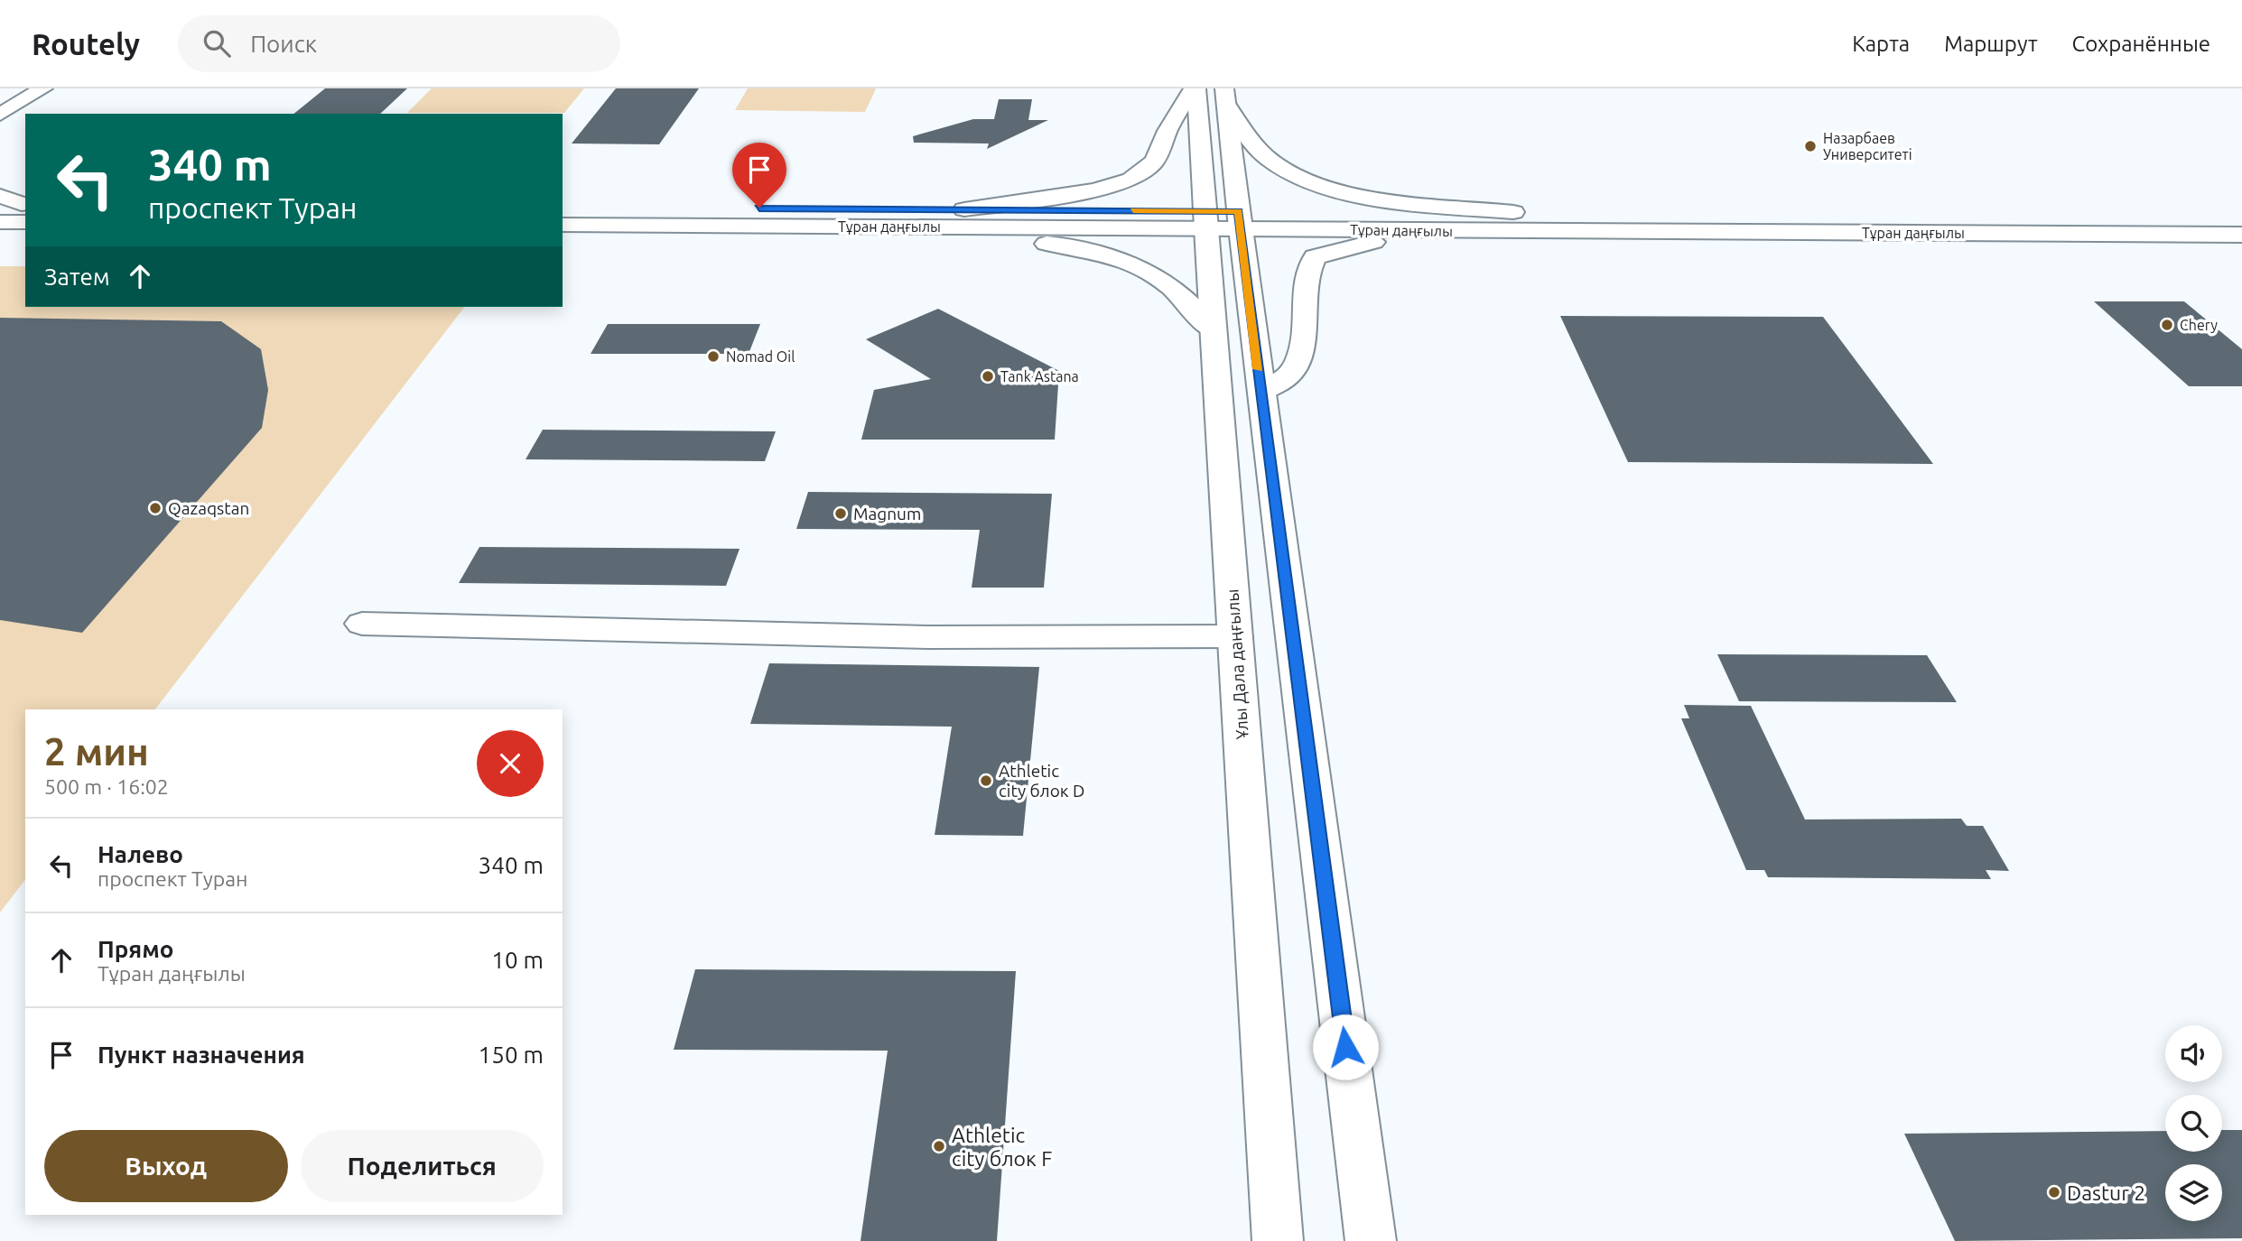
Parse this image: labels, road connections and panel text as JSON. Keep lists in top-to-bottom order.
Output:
{
  "streets": {
    "main road": ["Тұран даңғылы", "Ұлы Дала даңғылы"]
  },
  "crossings": [
    ["Тұран даңғылы", "Ұлы Дала даңғылы"]
  ],
  "places": [
    "Назарбаев Университеті",
    "Chery",
    "Nomad Oil",
    "Tank Astana",
    "Qazaqstan",
    "Magnum",
    "Athletic city блок D",
    "Athletic city блок F",
    "Dastur 2"
  ],
  "page": {
    "header": "Routely",
    "search": "Поиск",
    "nav": ["Карта", "Маршрут", "Сохранённые"],
    "turn": ["340 m", "проспект Туран"],
    "then": "Затем",
    "heading": ["2 мин", "500 m · 16:02"],
    "list": [
      {
        "name": "Налево",
        "note": "проспект Туран",
        "value": "340 m"
      },
      {
        "name": "Прямо",
        "note": "Тұран даңғылы",
        "value": "10 m"
      },
      {
        "name": "Пункт назначения",
        "value": "150 m"
      }
    ],
    "buttons": ["Выход", "Поделиться"]
  }
}
